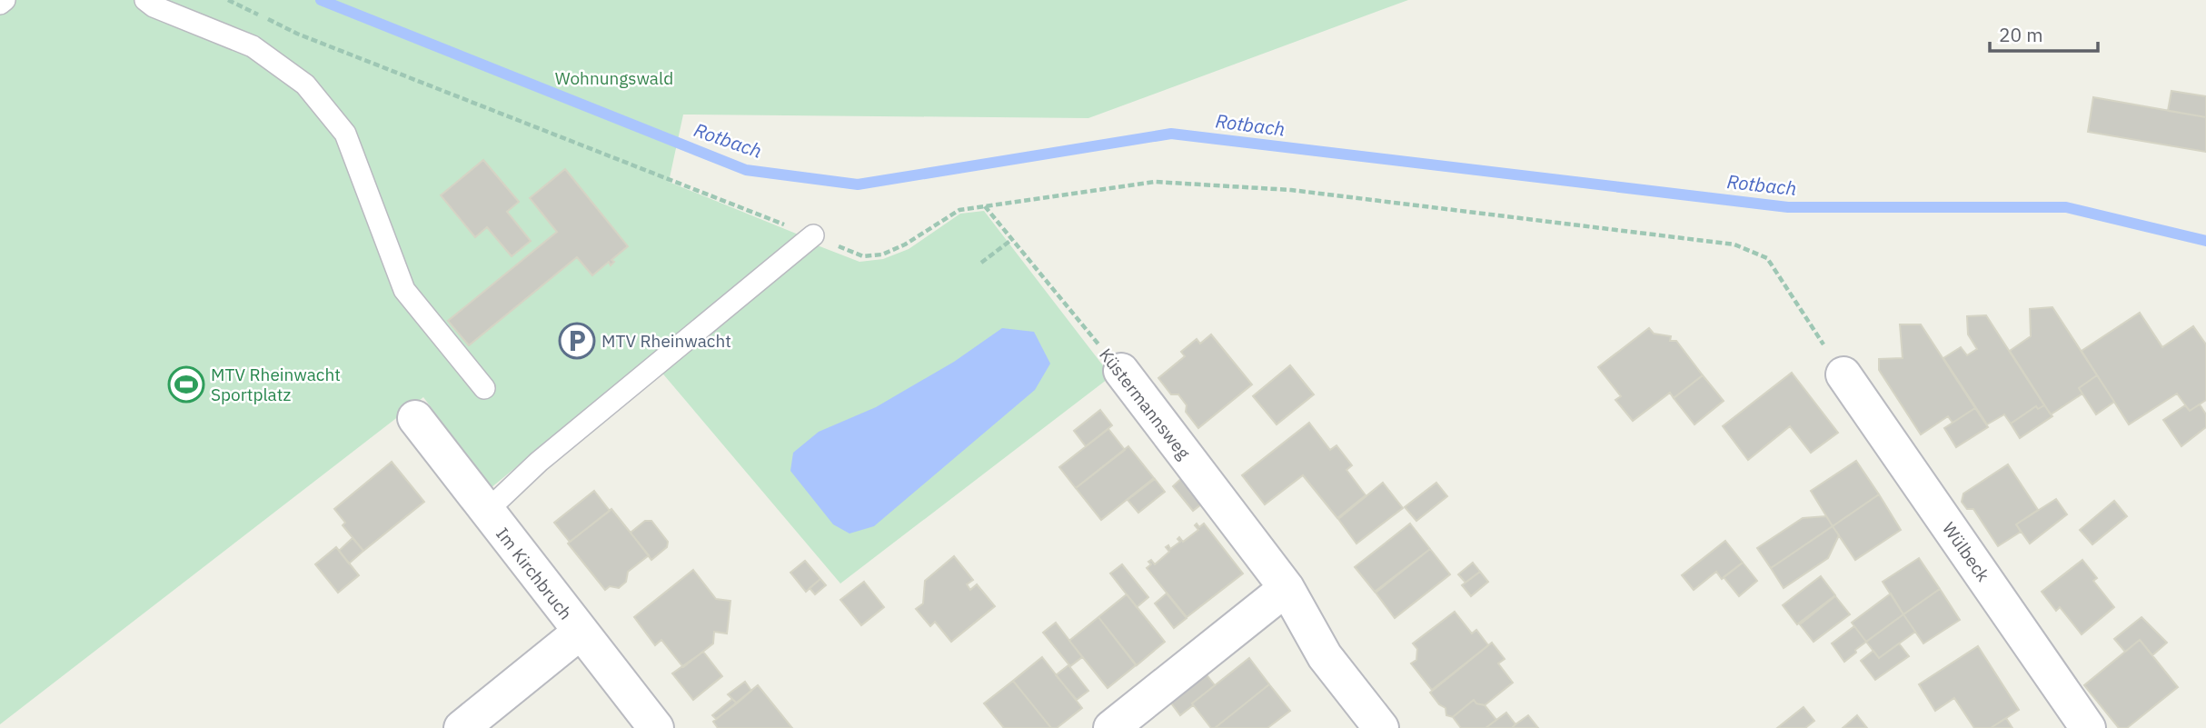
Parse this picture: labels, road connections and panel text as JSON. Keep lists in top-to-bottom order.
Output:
{
  "streets": {
    "street": ["Küstermannsweg", "Wülbeck", "Im Kirchbruch"]
  },
  "water": ["Rotbach"],
  "parks": ["Wohnungswald"],
  "places": {
    "parking": ["MTV Rheinwacht"],
    "sports": ["MTV Rheinwacht Sportplatz"]
  },
  "scale_bar": "20 m"
}
